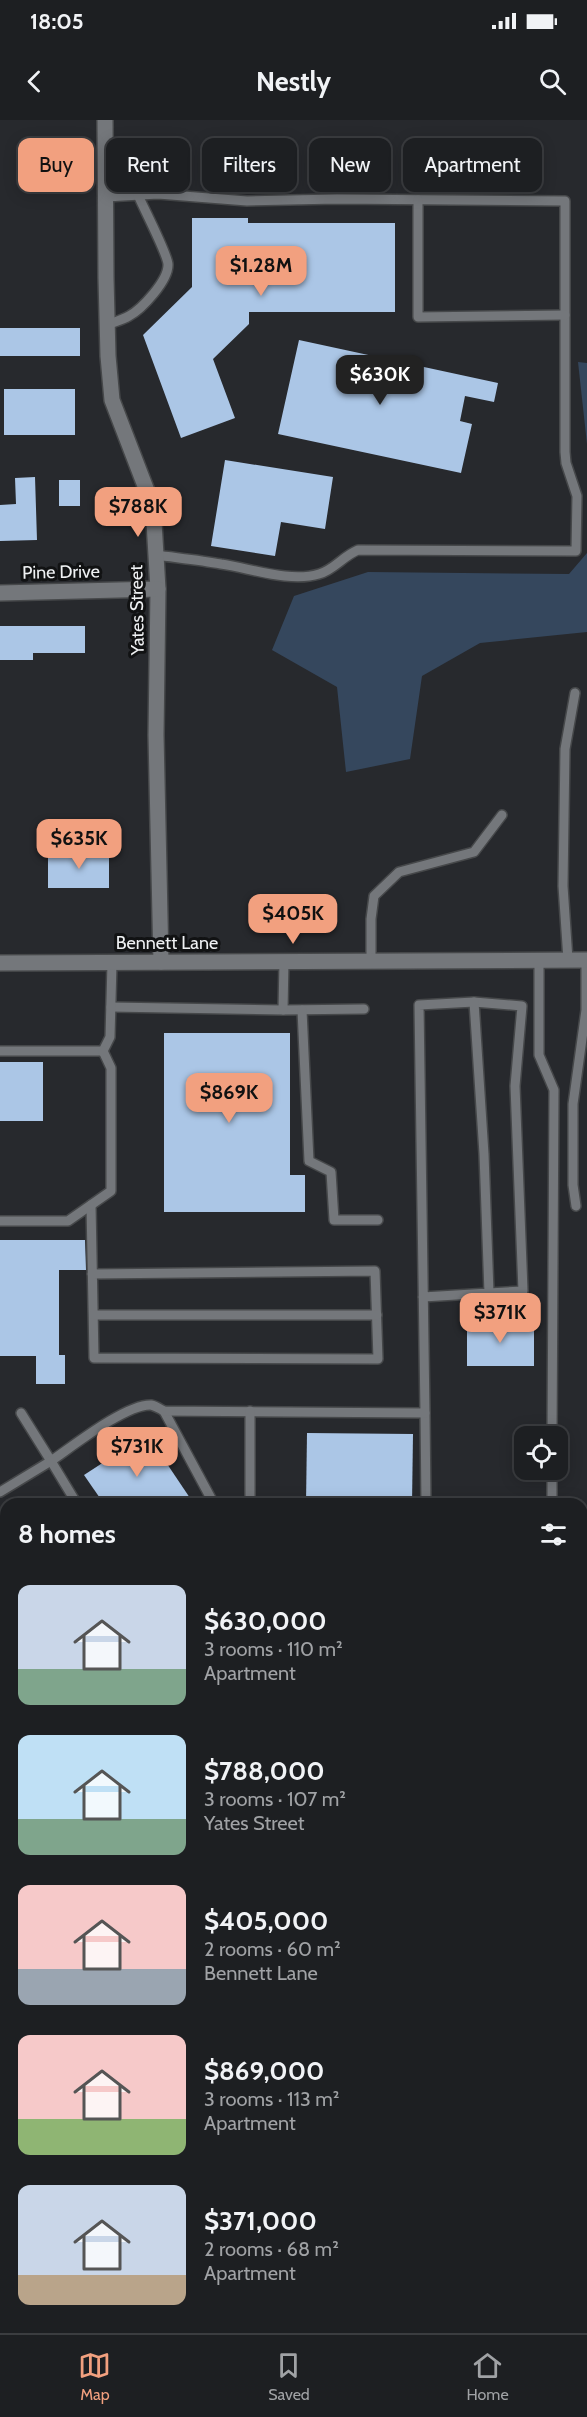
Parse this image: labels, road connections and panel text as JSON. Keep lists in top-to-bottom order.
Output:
{
  "streets": {
    "street": ["Pine Drive", "Yates Street", "Bennett Lane"]
  },
  "crossings": [
    ["Pine Drive", "Yates Street"],
    ["Yates Street", "Bennett Lane"]
  ],
  "page": {
    "status": "18:05",
    "header": "Nestly",
    "chip": [
      "Buy",
      "Rent",
      "Filters",
      "New",
      "Apartment"
    ],
    "price": [
      "$1.28M",
      "$630K",
      "$788K",
      "$635K",
      "$405K",
      "$869K",
      "$371K",
      "$731K"
    ],
    "heading": "8 homes",
    "list": [
      {
        "name": "$630,000",
        "note": "3 rooms · 110 m² · Apartment"
      },
      {
        "name": "$788,000",
        "note": "3 rooms · 107 m² · Yates Street"
      },
      {
        "name": "$405,000",
        "note": "2 rooms · 60 m² · Bennett Lane"
      },
      {
        "name": "$869,000",
        "note": "3 rooms · 113 m² · Apartment"
      },
      {
        "name": "$371,000",
        "note": "2 rooms · 68 m² · Apartment"
      }
    ],
    "tabs": ["Map", "Saved", "Home"]
  }
}
